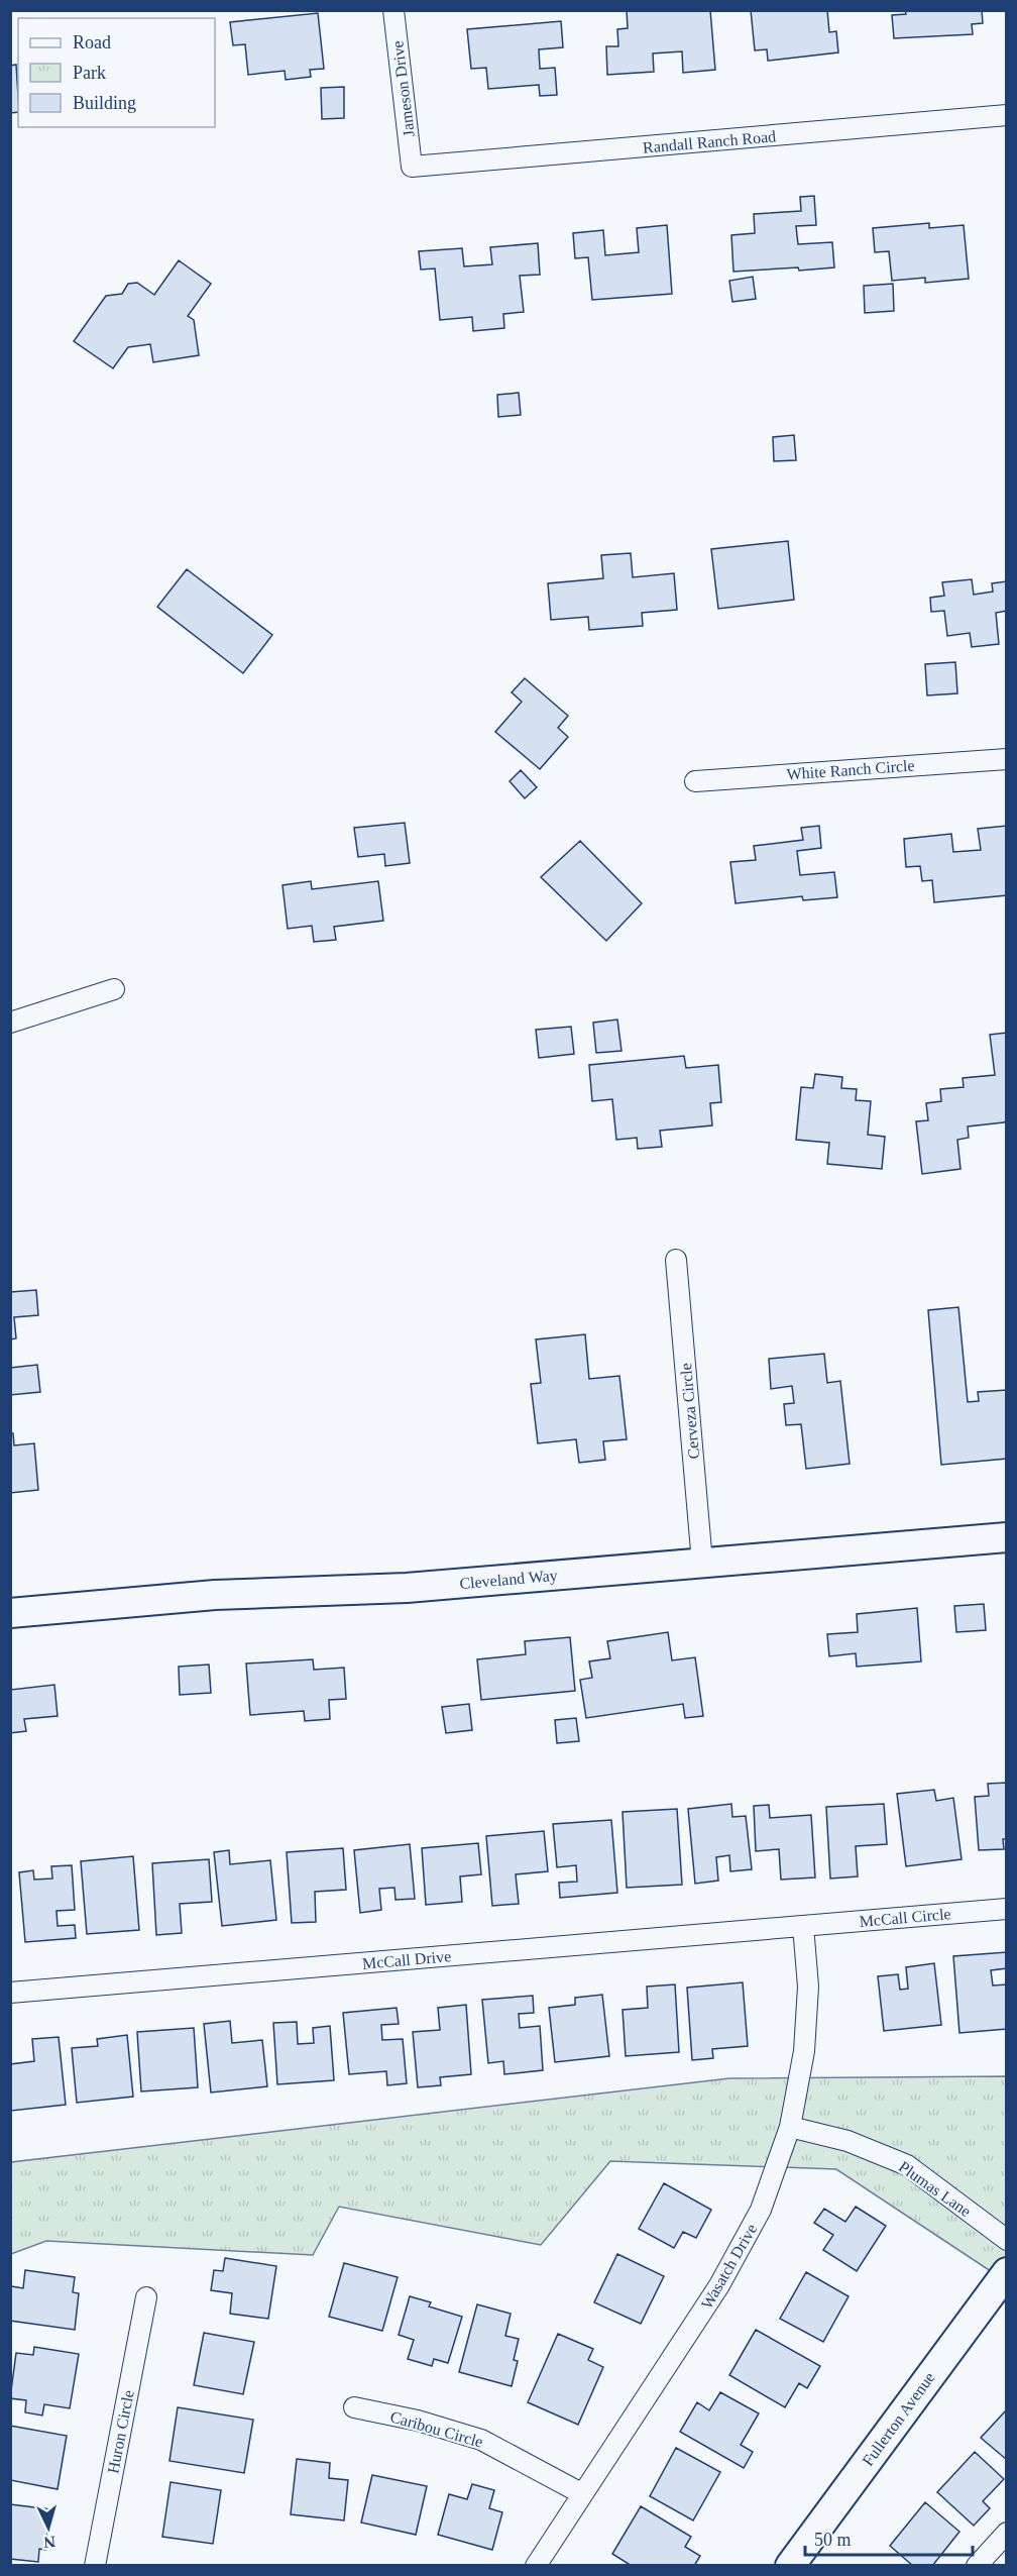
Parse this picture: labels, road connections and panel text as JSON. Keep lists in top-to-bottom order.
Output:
{
  "streets": {
    "street": [
      "Jameson Drive",
      "Randall Ranch Road",
      "White Ranch Circle",
      "Cerveza Circle",
      "Cleveland Way",
      "McCall Circle",
      "McCall Drive",
      "Plumas Lane",
      "Wasatch Drive",
      "Fullerton Avenue",
      "Caribou Circle",
      "Huron Circle"
    ]
  },
  "crossings": [
    ["Jameson Drive", "Randall Ranch Road"],
    ["Cerveza Circle", "Cleveland Way"],
    ["McCall Circle", "McCall Drive"],
    ["McCall Circle", "Wasatch Drive"],
    ["McCall Drive", "Wasatch Drive"],
    ["Plumas Lane", "Wasatch Drive"],
    ["Wasatch Drive", "Caribou Circle"]
  ],
  "legend": ["Road", "Park", "Building"],
  "scale_bar": "50 m",
  "north": "bottom"
}
